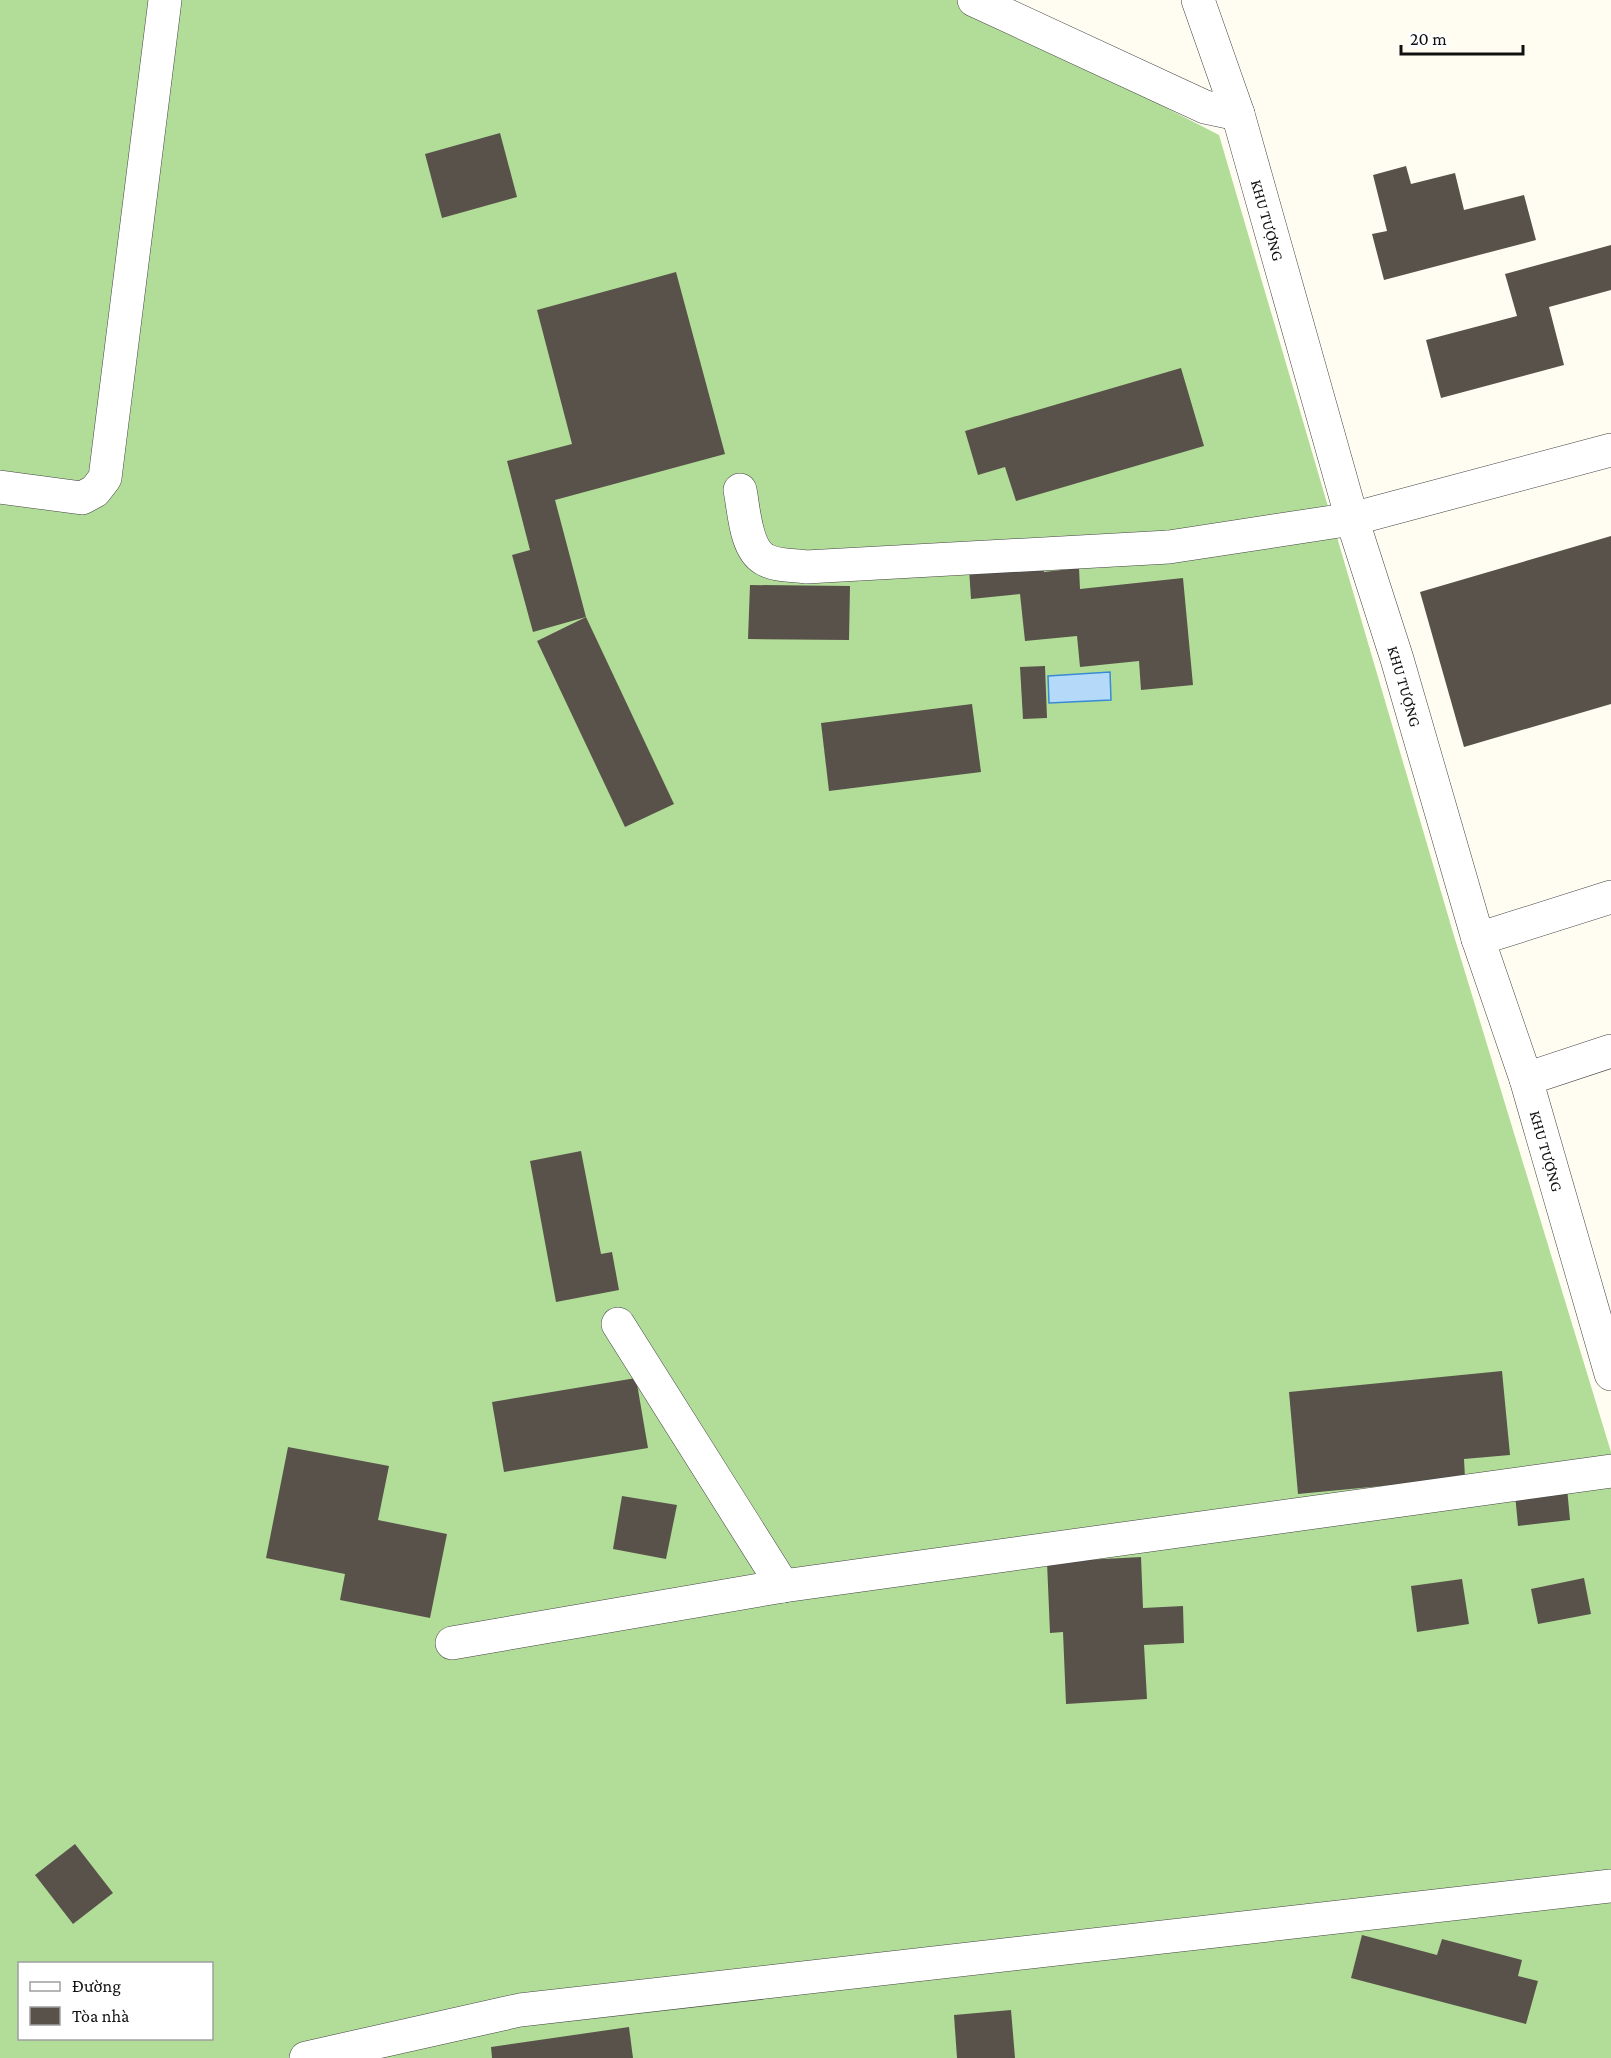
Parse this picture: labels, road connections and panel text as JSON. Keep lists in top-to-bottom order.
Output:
{
  "streets": {
    "street": ["KHU TƯỢNG"]
  },
  "legend": ["Đường", "Tòa nhà"],
  "scale_bar": "20 m"
}
